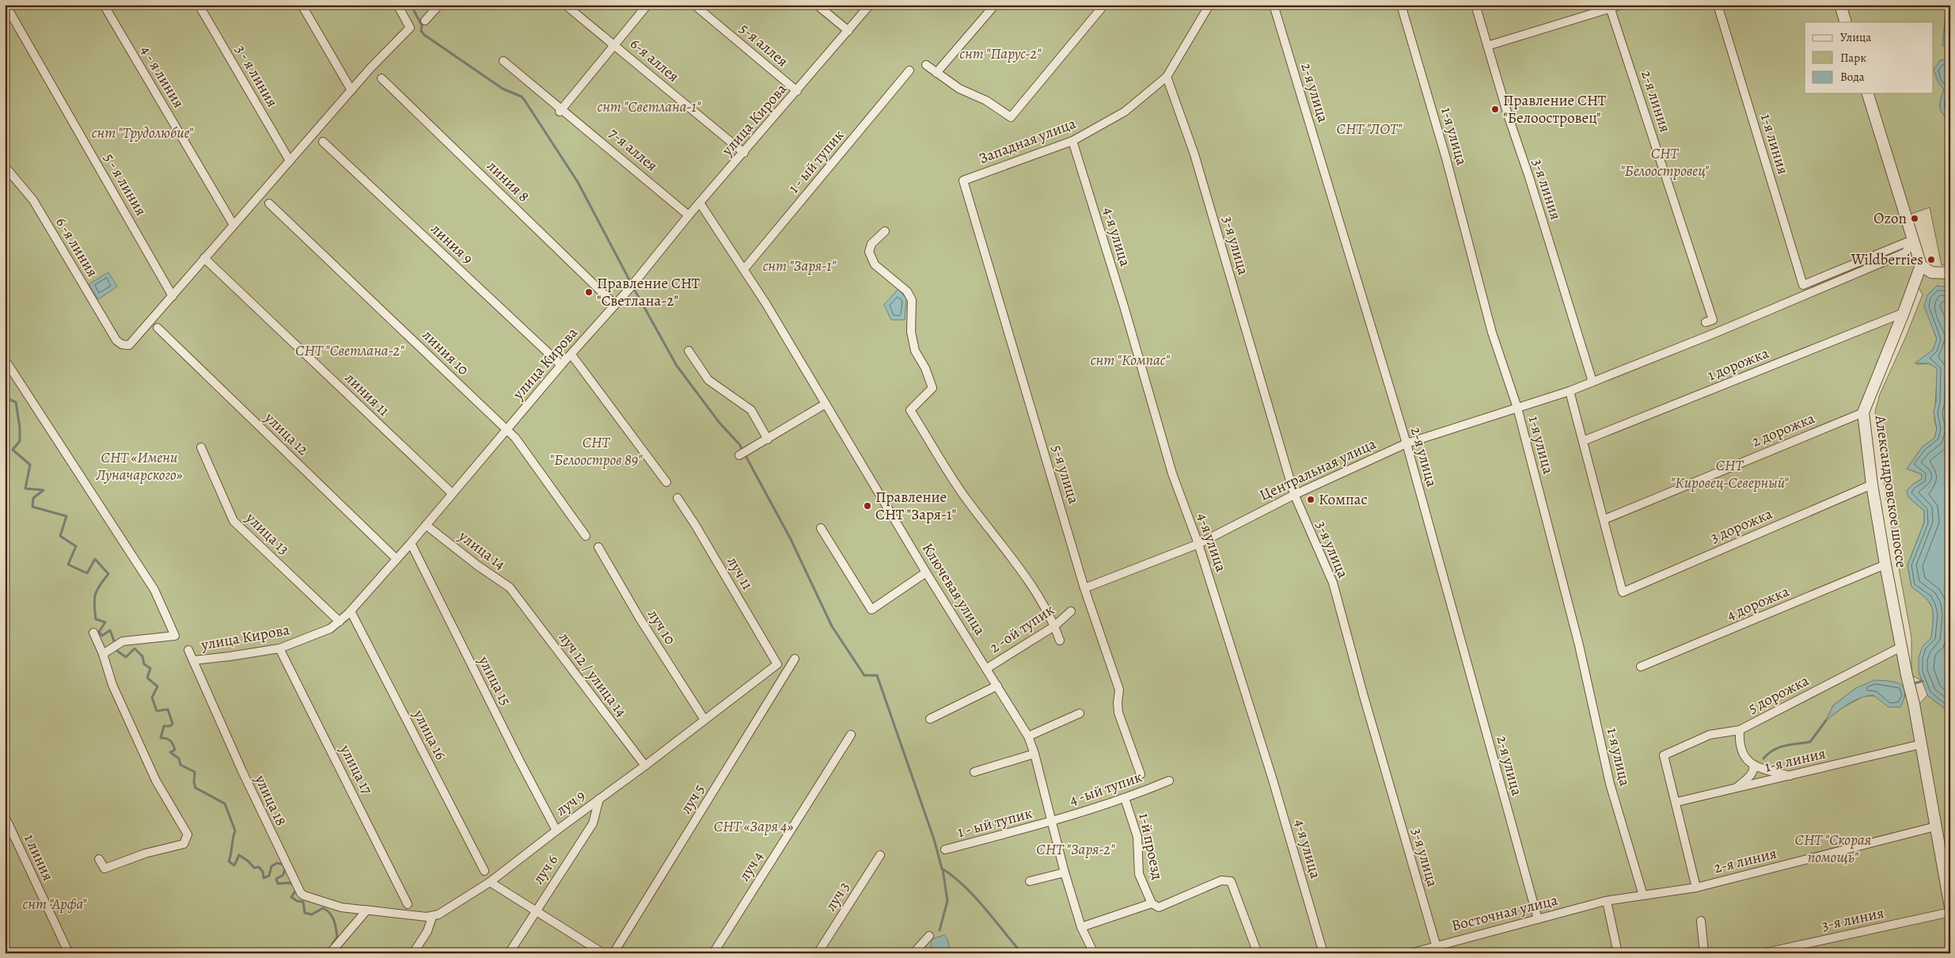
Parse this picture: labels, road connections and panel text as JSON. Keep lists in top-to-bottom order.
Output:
{
  "streets": {
    "street": [
      "5-я аллея",
      "6-я аллея",
      "3 - я линия",
      "4 - я линия",
      "2-я улица",
      "2-я линия",
      "улица Кирова",
      "1-я улица",
      "Западная улица",
      "1-я линия",
      "7-я аллея",
      "1 - ый тупик",
      "линия 8",
      "5 - я линия",
      "3-я линия",
      "4-я улица",
      "линия 9",
      "3-я улица",
      "6 -я линия",
      "линия 10",
      "1 дорожка",
      "линия 11",
      "2 дорожка",
      "улица 12",
      "Центральная улица",
      "5-я улица",
      "Александровское шоссе",
      "3 дорожка",
      "улица 13",
      "улица 14",
      "луч 11",
      "Ключевая улица",
      "4 дорожка",
      "луч 10",
      "2 -ой тупик",
      "луч 12 / улица 14",
      "улица 15",
      "5 дорожка",
      "улица 16",
      "улица 17",
      "4 -ый тупик",
      "луч 5",
      "улица 18",
      "луч 9",
      "1-й проезд",
      "1 линия",
      "луч 4",
      "луч 6",
      "луч 3",
      "Восточная улица"
    ]
  },
  "crossings": [
    ["5-я аллея", "улица Кирова"],
    ["6-я аллея", "улица Кирова"],
    ["2-я улица", "Центральная улица"],
    ["2-я улица", "Восточная улица"],
    ["2-я линия", "1-я улица"],
    ["2-я линия", "Александровское шоссе"],
    ["2-я линия", "Восточная улица"],
    ["улица Кирова", "7-я аллея"],
    ["улица Кирова", "линия 8"],
    ["улица Кирова", "линия 9"],
    ["улица Кирова", "линия 10"],
    ["улица Кирова", "линия 11"],
    ["улица Кирова", "улица 12"],
    ["улица Кирова", "улица 13"],
    ["улица Кирова", "улица 14"],
    ["улица Кирова", "Ключевая улица"],
    ["улица Кирова", "улица 15"],
    ["улица Кирова", "улица 16"],
    ["улица Кирова", "улица 17"],
    ["улица Кирова", "улица 18"],
    ["1-я улица", "Центральная улица"],
    ["Западная улица", "4-я улица"],
    ["Западная улица", "3-я улица"],
    ["Западная улица", "5-я улица"],
    ["1-я линия", "Центральная улица"],
    ["1-я линия", "Александровское шоссе"],
    ["1-я линия", "5 дорожка"],
    ["1 - ый тупик", "Ключевая улица"],
    ["1 - ый тупик", "4 -ый тупик"],
    ["5 - я линия", "6 -я линия"],
    ["3-я линия", "Центральная улица"],
    ["4-я улица", "Центральная улица"],
    ["3-я улица", "Центральная улица"],
    ["3-я улица", "Восточная улица"],
    ["1 дорожка", "Александровское шоссе"],
    ["2 дорожка", "Александровское шоссе"],
    ["2 дорожка", "3 дорожка"],
    ["Центральная улица", "5-я улица"],
    ["Александровское шоссе", "3 дорожка"],
    ["Александровское шоссе", "4 дорожка"],
    ["Александровское шоссе", "5 дорожка"],
    ["улица 14", "луч 12 / улица 14"],
    ["луч 11", "луч 9"],
    ["Ключевая улица", "2 -ой тупик"],
    ["Ключевая улица", "4 -ый тупик"],
    ["луч 10", "луч 9"],
    ["луч 12 / улица 14", "луч 9"],
    ["улица 15", "луч 9"],
    ["4 -ый тупик", "1-й проезд"],
    ["луч 9", "луч 6"]
  ],
  "parks": [
    "снт \"Парус-2\"",
    "снт \"Светлана-1\"",
    "СНТ \"ЛОТ\"",
    "снт \"Трудолюбие\"",
    "СНТ \"Белоостровец\"",
    "снт \"Заря-1\"",
    "СНТ \"Светлана-2\"",
    "снт \"Компас\"",
    "СНТ \"Белоостров 89\"",
    "СНТ «Имени Луначарского»",
    "СНТ \"Кировец-Северный\"",
    "СНТ «Заря 4»",
    "СНТ \"Скорая помощь\"",
    "СНТ \"Заря-2\"",
    "снт \"Арфа\""
  ],
  "places": [
    "Правление СНТ \"Белоостровец\"",
    "Ozon",
    "Wildberries",
    "Правление СНТ \"Светлана-2\"",
    "Компас",
    "Правление СНТ \"Заря-1\""
  ],
  "legend": ["Улица", "Парк", "Вода"]
}
